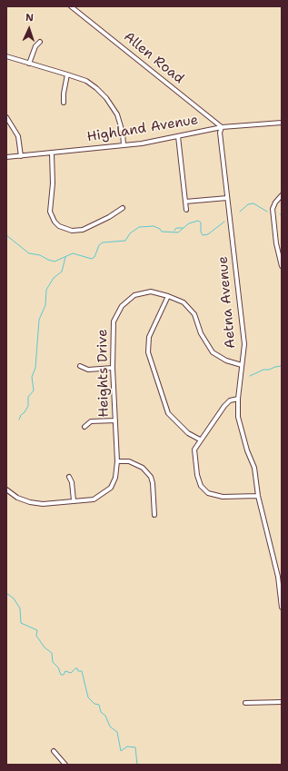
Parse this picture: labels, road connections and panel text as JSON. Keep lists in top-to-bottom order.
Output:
{
  "streets": {
    "street": [
      "Allen Road",
      "Highland Avenue",
      "Aetna Avenue",
      "Heights Drive"
    ]
  },
  "crossings": [
    ["Allen Road", "Highland Avenue"],
    ["Allen Road", "Aetna Avenue"],
    ["Highland Avenue", "Aetna Avenue"],
    ["Aetna Avenue", "Heights Drive"]
  ],
  "north": "top"
}
